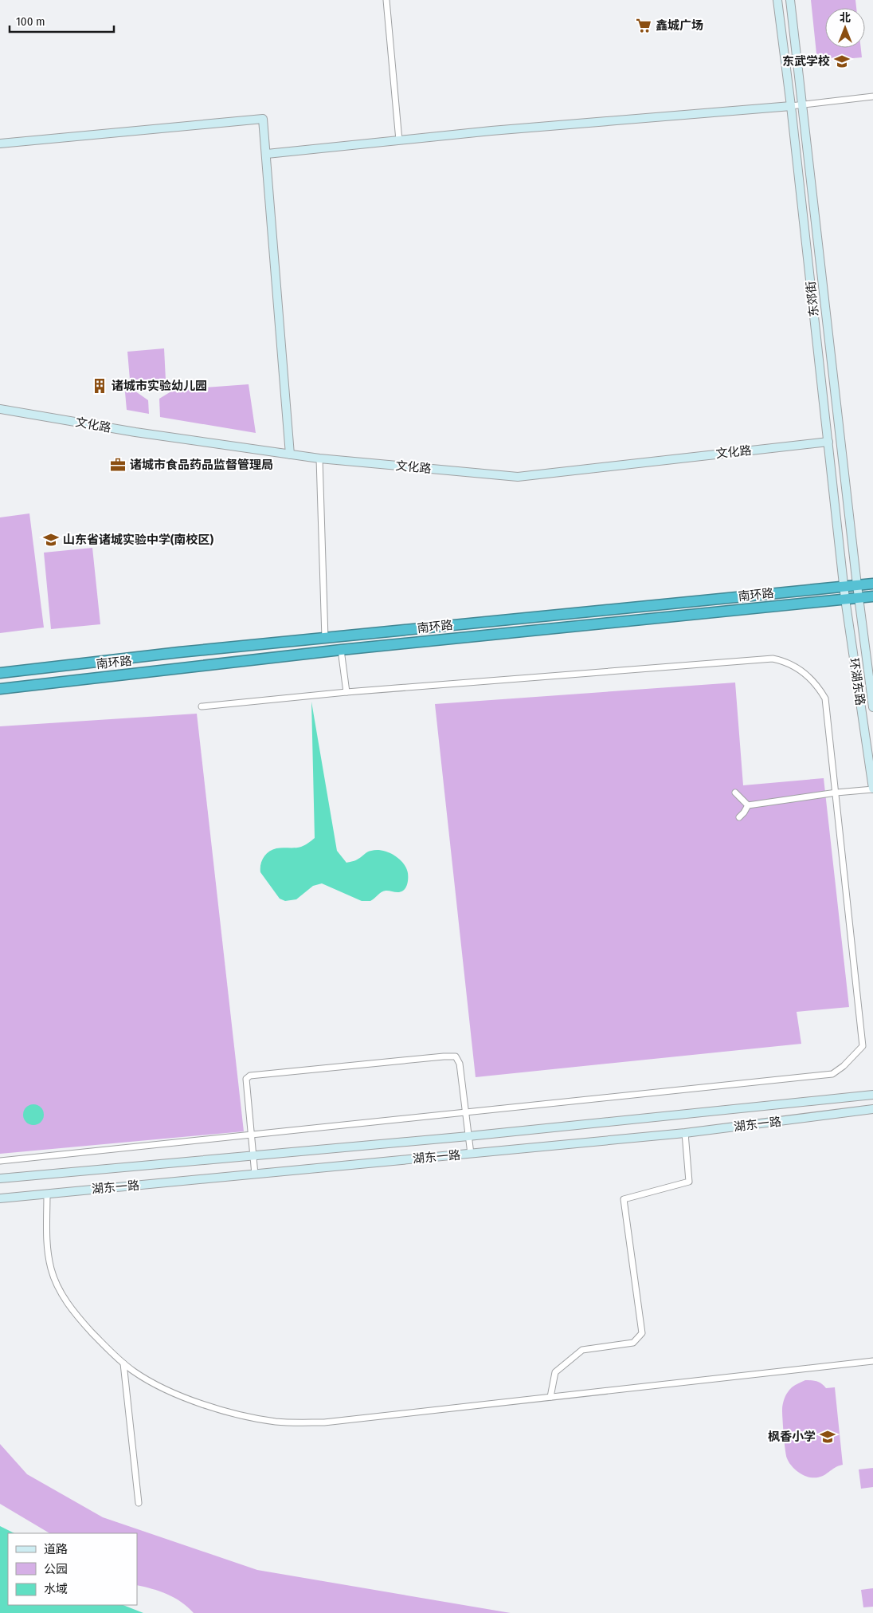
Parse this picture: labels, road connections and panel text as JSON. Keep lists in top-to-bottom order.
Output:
{
  "streets": {
    "highway": ["南环路"],
    "main road": [
      "东郊街",
      "文化路",
      "环湖东路",
      "湖东一路"
    ]
  },
  "crossings": [
    ["东郊街", "文化路"],
    ["东郊街", "南环路"],
    ["东郊街", "环湖东路"],
    ["南环路", "环湖东路"]
  ],
  "places": {
    "supermarket": ["鑫城广场"],
    "school or university": ["东武学校", "山东省诸城实验中学(南校区)", "枫香小学"],
    "building": ["诸城市实验幼儿园"],
    "office": ["诸城市食品药品监督管理局"]
  },
  "legend": ["道路", "公园", "水域"],
  "scale_bar": "100 m",
  "north": "top"
}
